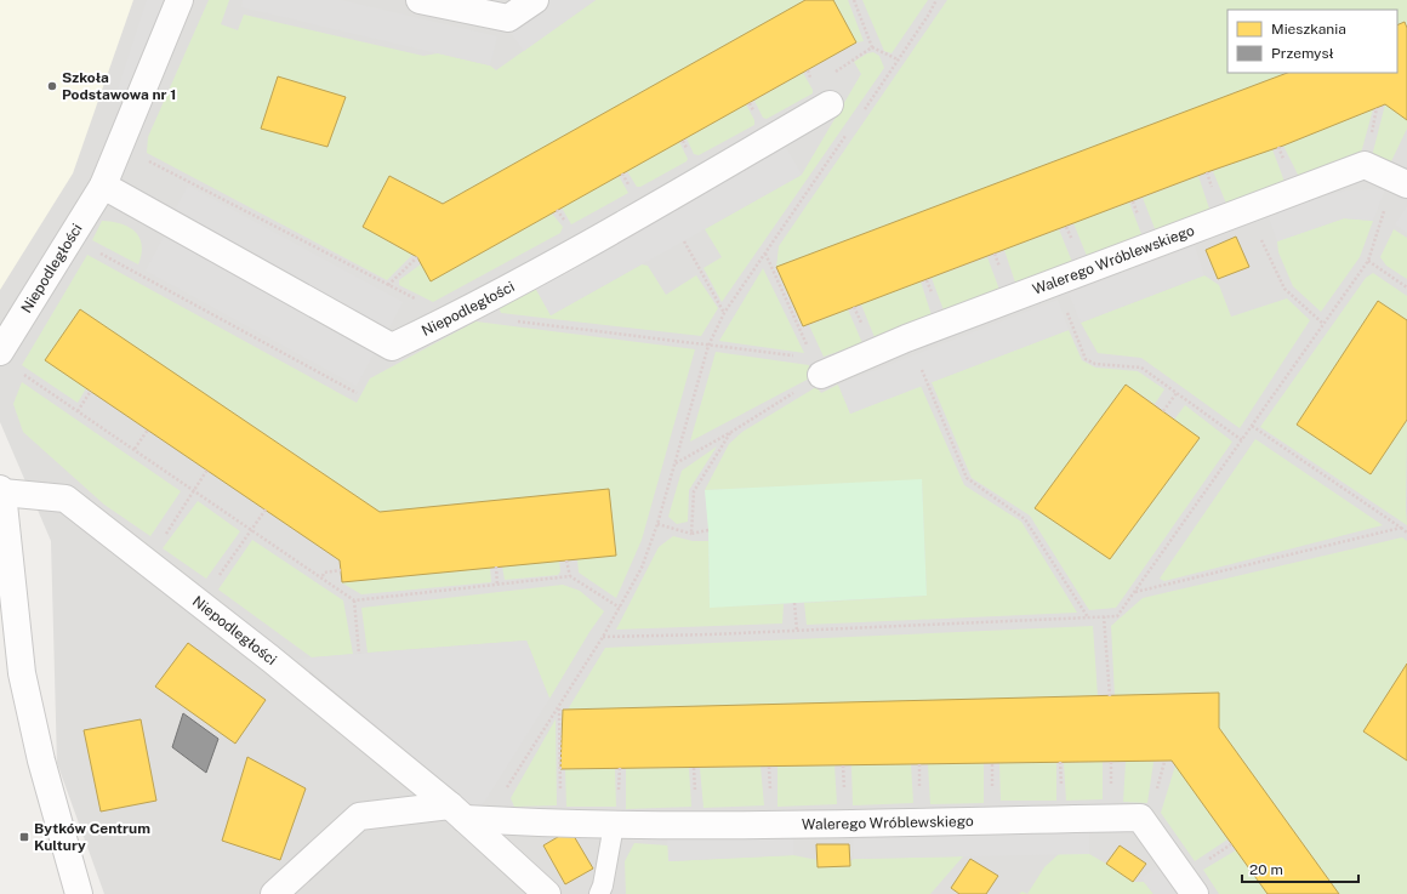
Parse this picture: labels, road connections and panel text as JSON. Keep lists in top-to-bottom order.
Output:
{
  "streets": {
    "street": ["Walerego Wróblewskiego", "Niepodległości"]
  },
  "places": {
    "other": ["Szkoła Podstawowa nr 1"],
    "transit": ["Bytków Centrum Kultury"]
  },
  "legend": ["Mieszkania", "Przemysł"],
  "scale_bar": "20 m"
}
